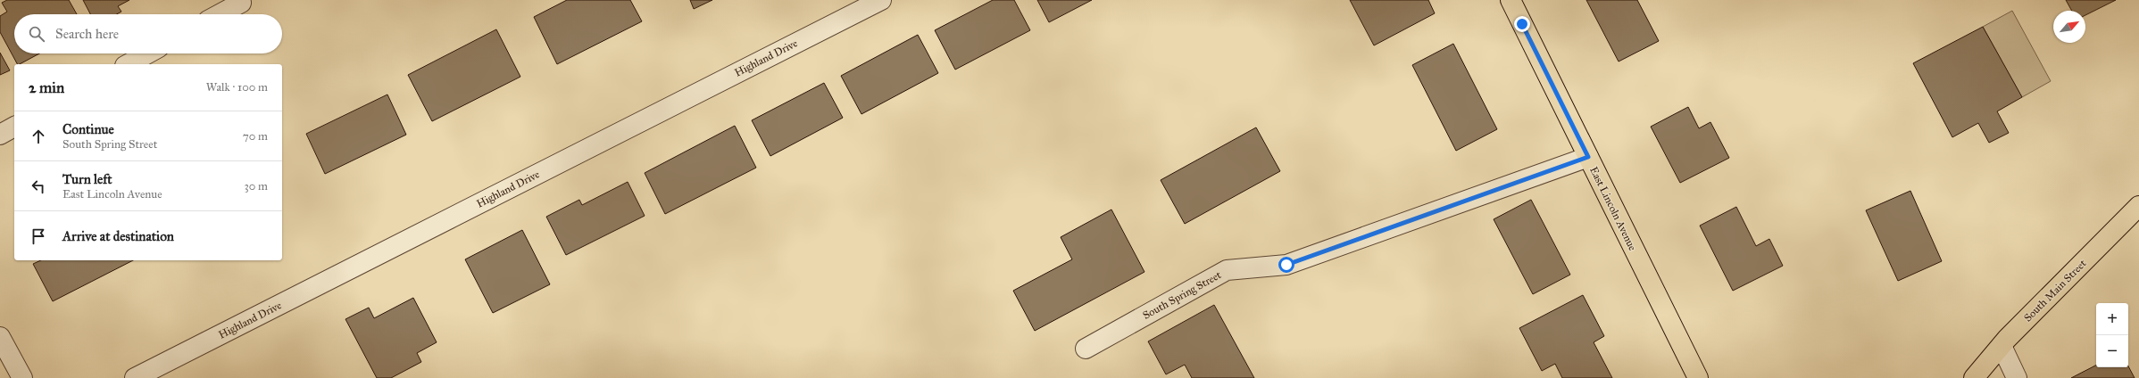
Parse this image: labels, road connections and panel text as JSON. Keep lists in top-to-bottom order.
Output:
{
  "streets": {
    "main road": ["East Lincoln Avenue", "South Main Street"],
    "street": ["Highland Drive", "South Spring Street"]
  },
  "crossings": [
    ["East Lincoln Avenue", "South Spring Street"]
  ],
  "north": "top right",
  "page": {
    "search": "Search here",
    "heading": ["2 min", "Walk · 100 m"],
    "list": [
      ["Continue", "South Spring Street", "70 m"],
      ["Turn left", "East Lincoln Avenue", "30 m"],
      "Arrive at destination"
    ],
    "map_buttons": ["+", "−"]
  }
}
